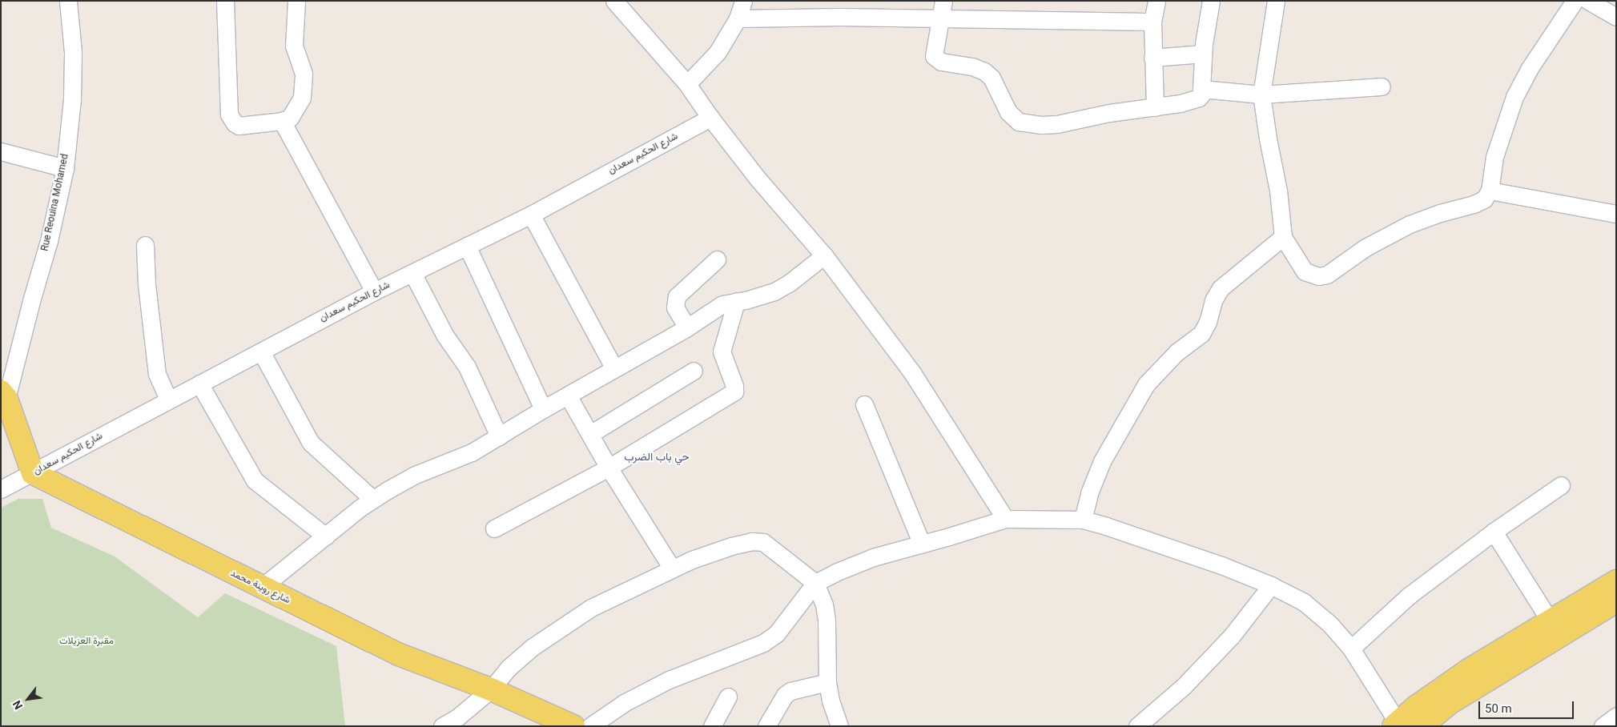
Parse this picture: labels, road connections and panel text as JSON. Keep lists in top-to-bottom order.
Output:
{
  "streets": {
    "main road": ["شارع روينة محمد"],
    "street": ["شارع الحكيم سعدان", "Rue Reouina Mohamed"]
  },
  "crossings": [
    ["شارع الحكيم سعدان", "شارع روينة محمد"]
  ],
  "districts": ["حي باب الضرب"],
  "parks": ["مقبرة العزيلات"],
  "scale_bar": "50 m",
  "north": "bottom left"
}
